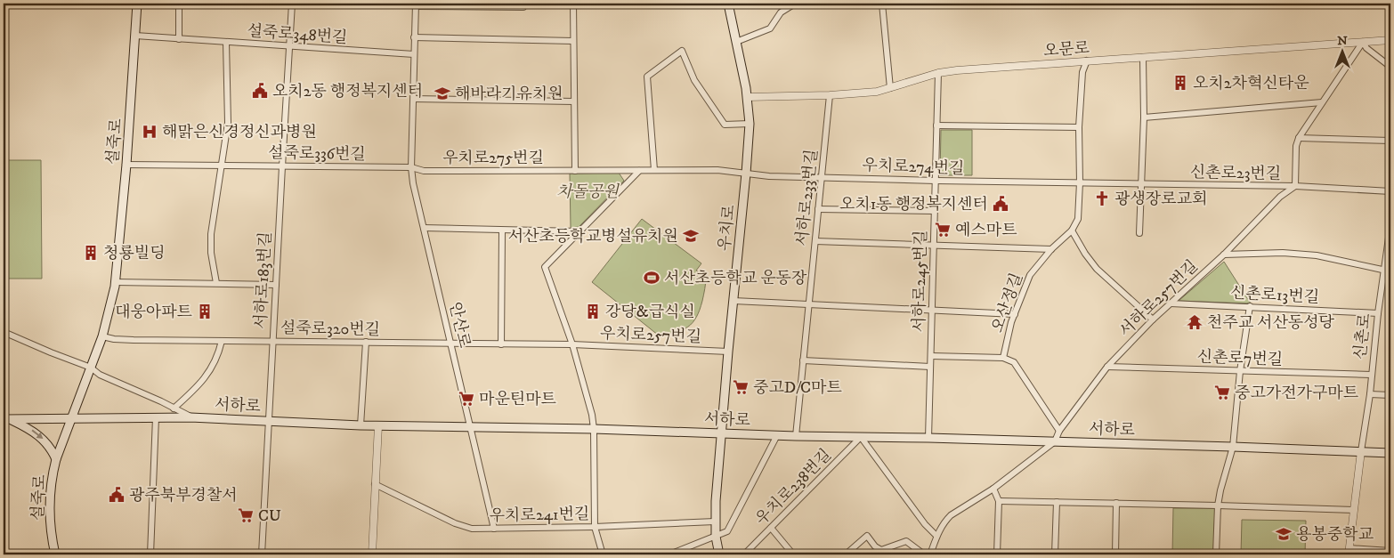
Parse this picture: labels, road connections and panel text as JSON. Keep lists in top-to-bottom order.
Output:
{
  "streets": {
    "main road": ["설죽로", "우치로", "서하로"],
    "street": [
      "설죽로348번길",
      "오문로",
      "설죽로336번길",
      "우치로275번길",
      "우치로274번길",
      "신촌로23번길",
      "서하로233번길",
      "서하로183번길",
      "서하로245번길",
      "신촌로13번길",
      "서하로257번길",
      "오산정길",
      "안산로",
      "설죽로320번길",
      "우치로257번길",
      "신촌로",
      "신촌로7번길",
      "우치로238번길",
      "우치로241번길"
    ]
  },
  "crossings": [
    ["설죽로348번길", "설죽로"],
    ["설죽로348번길", "서하로183번길"],
    ["설죽로348번길", "안산로"],
    ["오문로", "서하로233번길"],
    ["오문로", "우치로"],
    ["오문로", "서하로245번길"],
    ["오문로", "오산정길"],
    ["설죽로", "설죽로336번길"],
    ["설죽로", "설죽로320번길"],
    ["설죽로", "서하로"],
    ["설죽로336번길", "우치로275번길"],
    ["설죽로336번길", "서하로183번길"],
    ["설죽로336번길", "안산로"],
    ["우치로275번길", "우치로274번길"],
    ["우치로275번길", "우치로"],
    ["우치로275번길", "안산로"],
    ["우치로274번길", "신촌로23번길"],
    ["우치로274번길", "서하로233번길"],
    ["우치로274번길", "우치로"],
    ["우치로274번길", "서하로245번길"],
    ["우치로274번길", "오산정길"],
    ["신촌로23번길", "서하로257번길"],
    ["신촌로23번길", "오산정길"],
    ["서하로233번길", "서하로"],
    ["우치로", "우치로257번길"],
    ["우치로", "서하로"],
    ["우치로", "우치로241번길"],
    ["서하로183번길", "설죽로320번길"],
    ["서하로183번길", "서하로"],
    ["서하로245번길", "서하로"],
    ["신촌로13번길", "서하로257번길"],
    ["신촌로13번길", "신촌로"],
    ["서하로257번길", "오산정길"],
    ["서하로257번길", "신촌로7번길"],
    ["서하로257번길", "서하로"],
    ["안산로", "설죽로320번길"],
    ["안산로", "우치로257번길"],
    ["안산로", "서하로"],
    ["설죽로320번길", "우치로257번길"],
    ["신촌로", "신촌로7번길"],
    ["신촌로", "서하로"],
    ["서하로", "우치로238번길"]
  ],
  "parks": ["차돌공원"],
  "places": {
    "building": [
      "오치2차혁신타운",
      "청룡빌딩",
      "대웅아파트",
      "강당&급식실"
    ],
    "public building": ["오치2동 행정복지센터", "오치1동 행정복지센터", "광주북부경찰서"],
    "school or university": ["해바라기유치원", "서산초등학교병설유치원", "용봉중학교"],
    "hospital": ["해맑은신경정신과병원"],
    "church": ["광생장로교회"],
    "supermarket": [
      "예스마트",
      "중고D/C마트",
      "중고가전가구마트",
      "마운틴마트",
      "CU"
    ],
    "sports": ["서산초등학교 운동장"],
    "temple": ["천주교 서산동성당"]
  },
  "north": "top"
}
